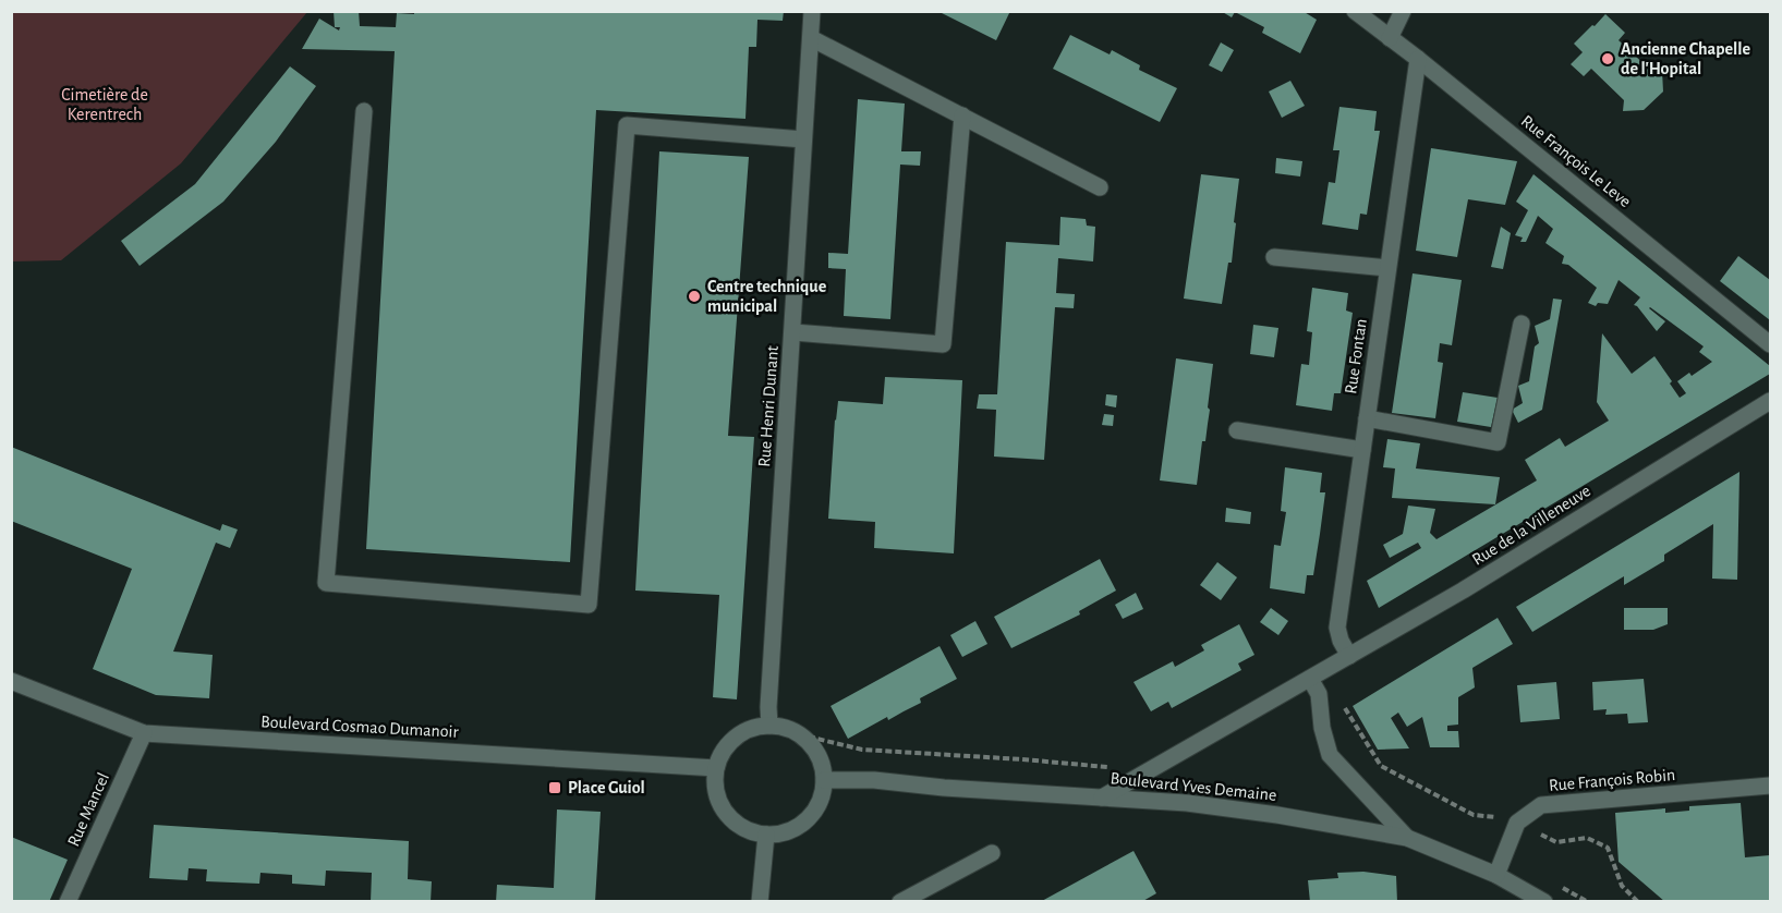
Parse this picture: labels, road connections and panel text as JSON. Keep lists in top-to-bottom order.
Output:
{
  "streets": {
    "street": [
      "Rue François Le Leve",
      "Rue Fontan",
      "Rue Henri Dunant",
      "Rue de la Villeneuve",
      "Boulevard Cosmao Dumanoir",
      "Rue François Robin",
      "Boulevard Yves Demaine",
      "Rue Mancel"
    ]
  },
  "crossings": [
    ["Rue François Le Leve", "Rue Fontan"],
    ["Rue Fontan", "Rue de la Villeneuve"],
    ["Rue Henri Dunant", "Boulevard Cosmao Dumanoir"],
    ["Rue Henri Dunant", "Boulevard Yves Demaine"],
    ["Rue de la Villeneuve", "Boulevard Yves Demaine"],
    ["Boulevard Cosmao Dumanoir", "Boulevard Yves Demaine"],
    ["Boulevard Cosmao Dumanoir", "Rue Mancel"]
  ],
  "parks": ["Cimetière de Kerentrech"],
  "places": {
    "other": ["Ancienne Chapelle de l'Hopital", "Centre technique municipal"],
    "transit": ["Place Guiol"]
  }
}
